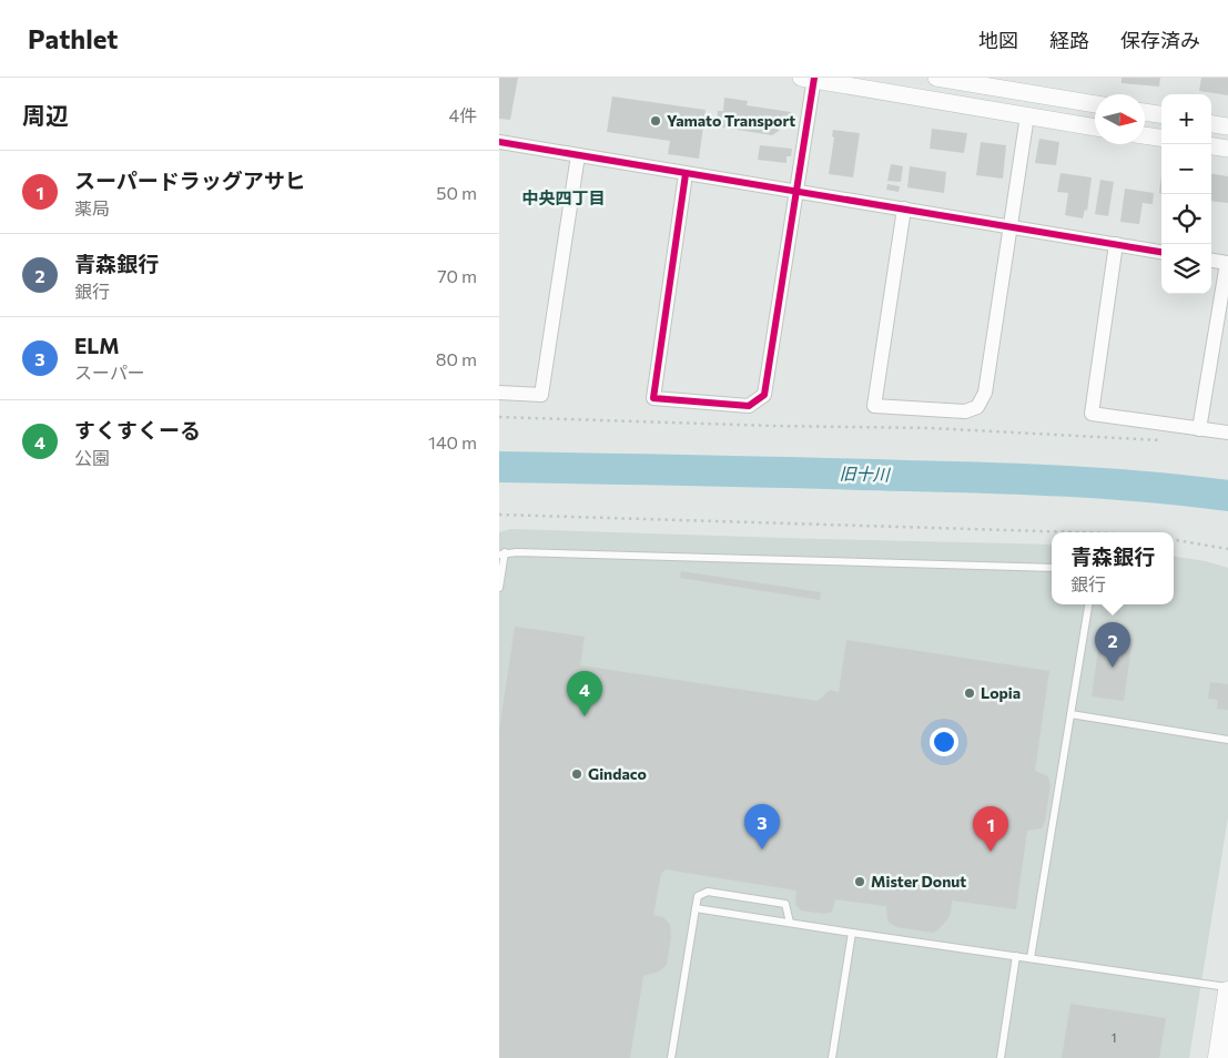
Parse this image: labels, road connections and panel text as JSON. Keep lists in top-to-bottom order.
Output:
{
  "districts": ["中央四丁目"],
  "water": ["旧十川"],
  "places": [
    "Yamato Transport",
    "Lopia",
    "Gindaco",
    "Mister Donut"
  ],
  "house_numbers": ["1"],
  "north": "right",
  "page": {
    "header": "Pathlet",
    "nav": ["地図", "経路", "保存済み"],
    "heading": ["周辺", "4件"],
    "map_buttons": ["+", "−"],
    "list": [
      {
        "mark": "1",
        "name": "スーパードラッグアサヒ",
        "note": "薬局",
        "value": "50 m"
      },
      {
        "mark": "2",
        "name": "青森銀行",
        "note": "銀行",
        "value": "70 m"
      },
      {
        "mark": "3",
        "name": "ELM",
        "note": "スーパー",
        "value": "80 m"
      },
      {
        "mark": "4",
        "name": "すくすくーる",
        "note": "公園",
        "value": "140 m"
      }
    ],
    "popup": ["青森銀行", "銀行"],
    "pins": [
      "2",
      "4",
      "3",
      "1"
    ]
  }
}
